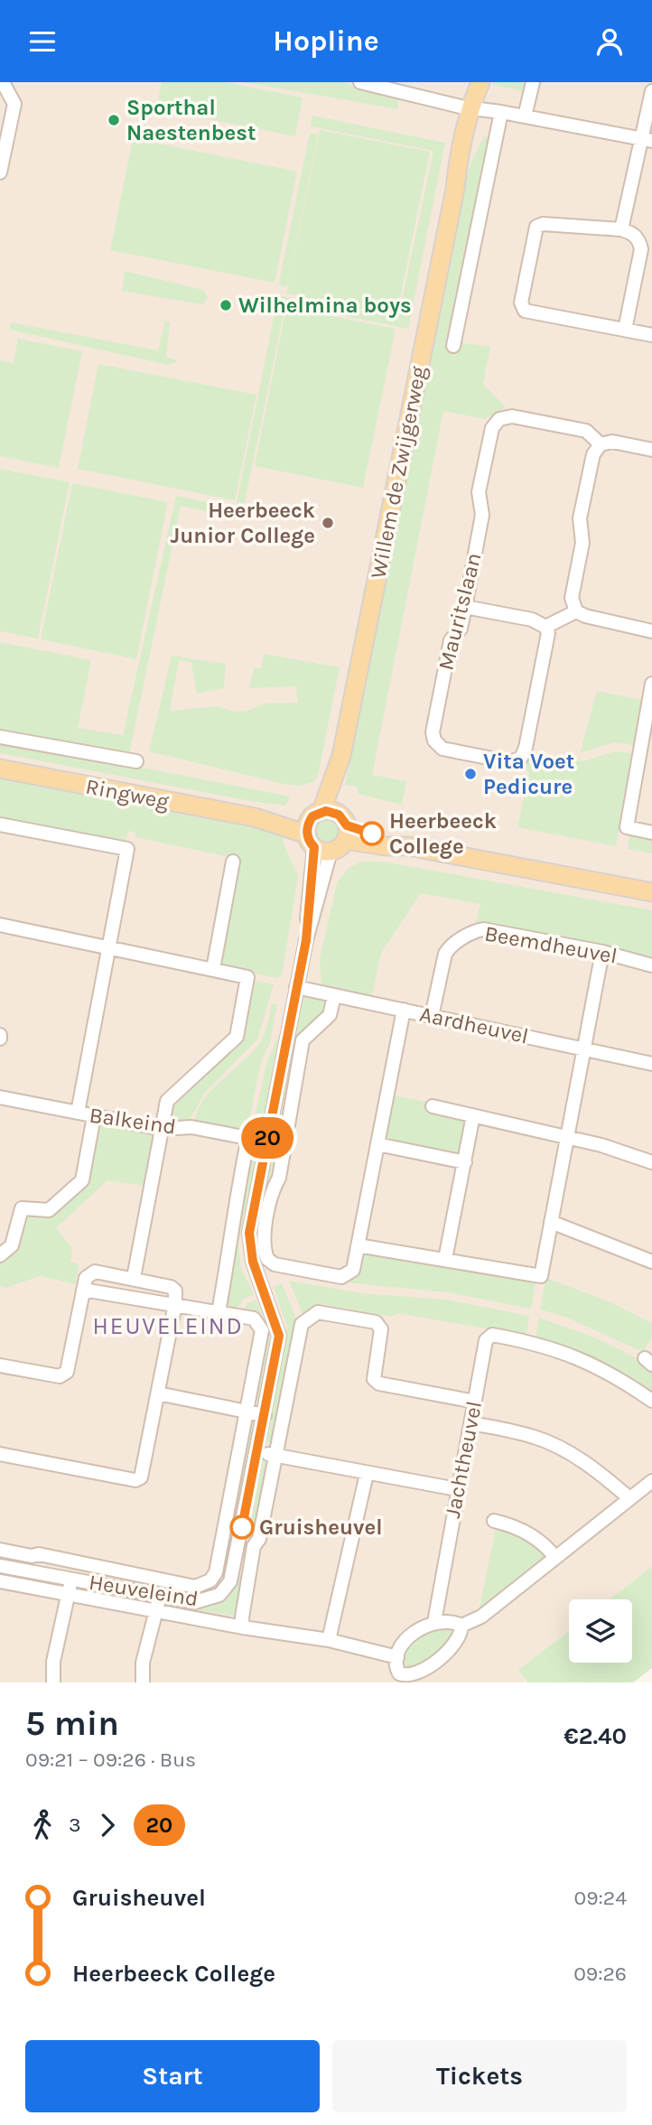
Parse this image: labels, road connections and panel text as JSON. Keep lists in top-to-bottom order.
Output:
{
  "streets": {
    "main road": ["Willem de Zwijgerweg", "Ringweg"],
    "street": [
      "Mauritslaan",
      "Beemdheuvel",
      "Aardheuvel",
      "Balkeind",
      "Jachtheuvel",
      "Heuveleind"
    ]
  },
  "crossings": [
    ["Willem de Zwijgerweg", "Ringweg"],
    ["Willem de Zwijgerweg", "Heuveleind"],
    ["Ringweg", "Heuveleind"],
    ["Beemdheuvel", "Aardheuvel"],
    ["Aardheuvel", "Heuveleind"],
    ["Balkeind", "Heuveleind"]
  ],
  "districts": ["HEUVELEIND"],
  "places": [
    "Sporthal Naestenbest",
    "Wilhelmina boys",
    "Heerbeeck Junior College",
    "Vita Voet Pedicure",
    "Heerbeeck College",
    "Gruisheuvel"
  ],
  "lines": ["bus line 20"],
  "page": {
    "header": "Hopline",
    "on_map": "20",
    "heading": ["5 min", "09:21 – 09:26 · Bus", "€2.40"],
    "legs": ["3", "20"],
    "list": [
      {
        "name": "Gruisheuvel",
        "value": "09:24"
      },
      {
        "name": "Heerbeeck College",
        "value": "09:26"
      }
    ],
    "buttons": ["Start", "Tickets"]
  }
}
